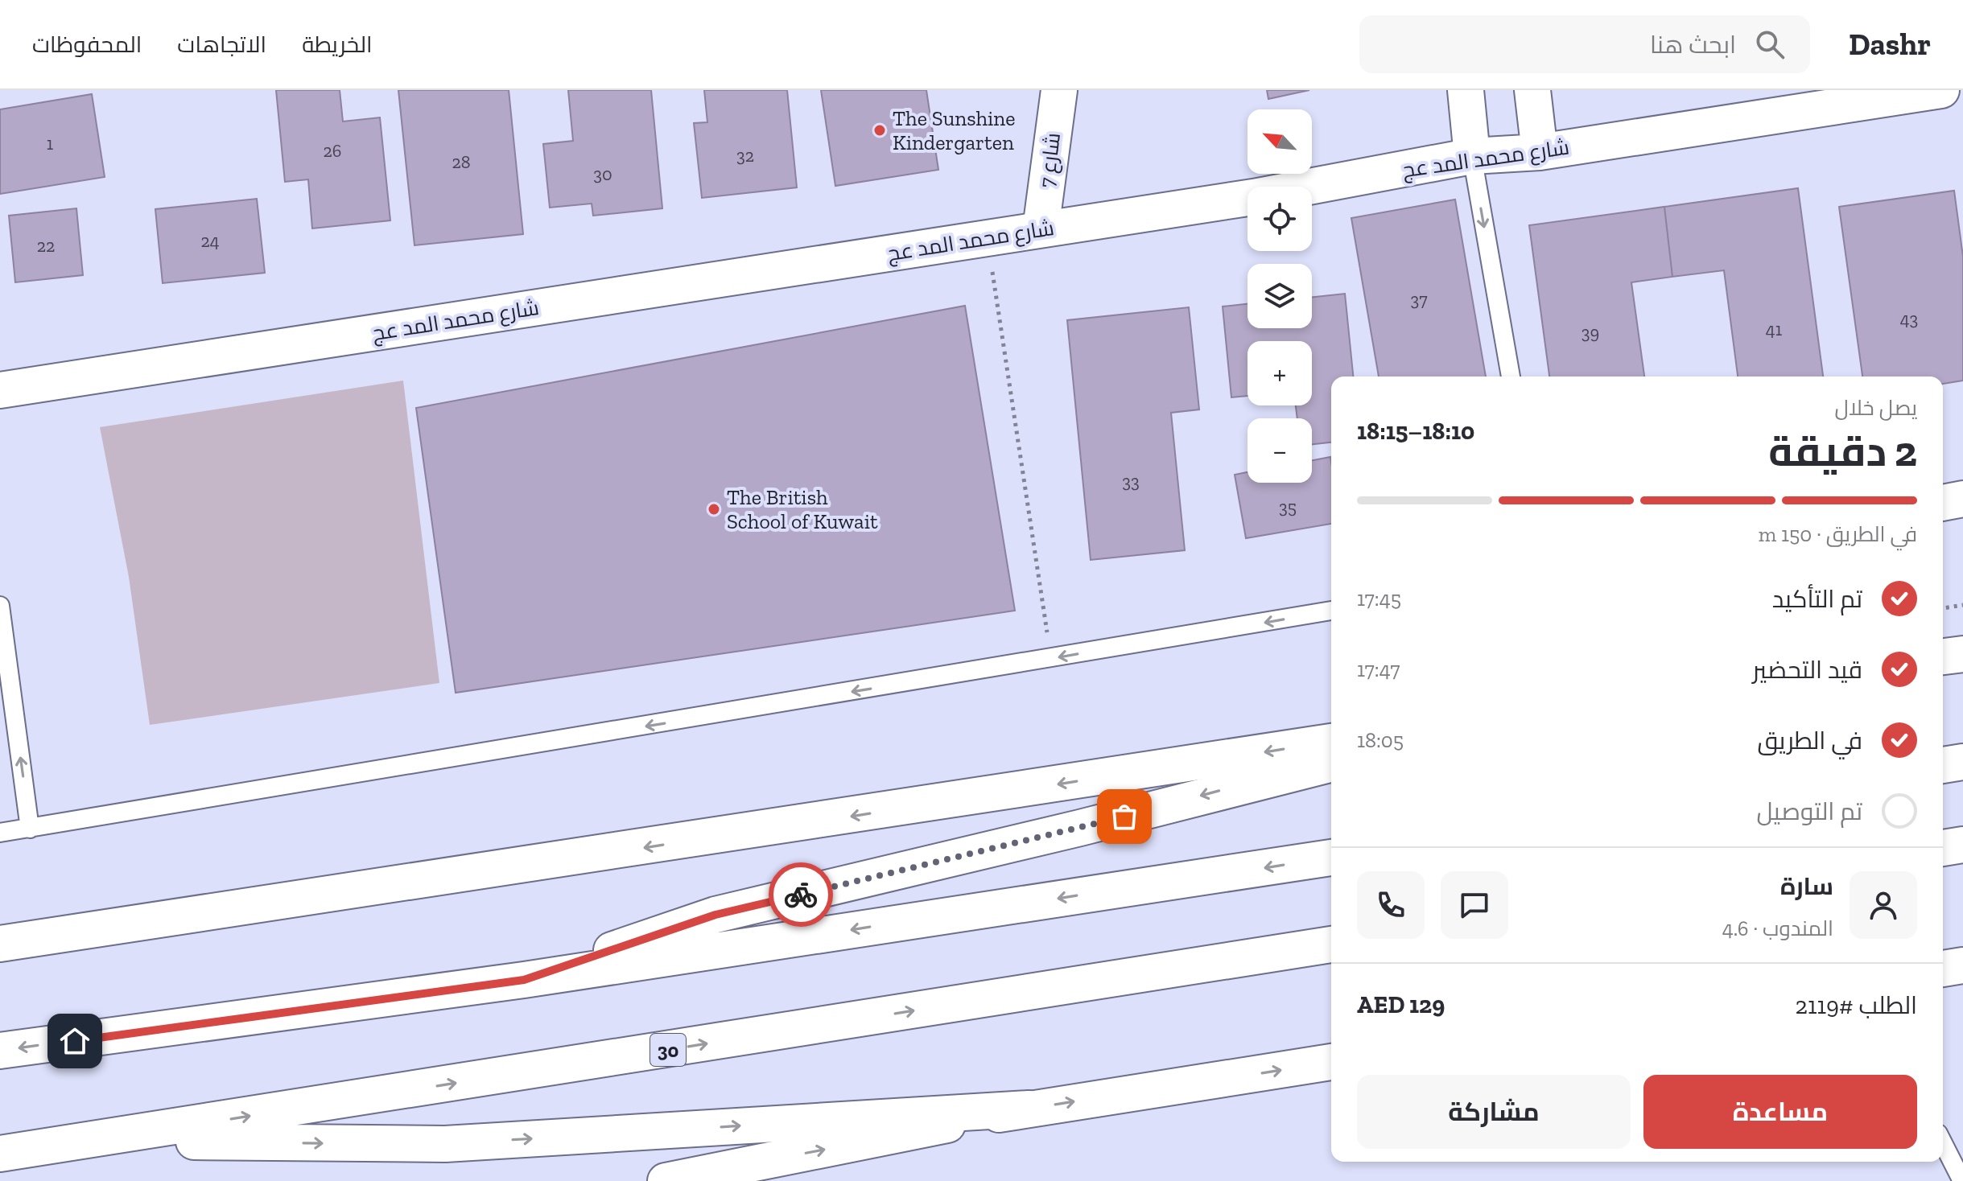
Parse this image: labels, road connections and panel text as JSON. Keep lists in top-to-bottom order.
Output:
{
  "streets": {
    "main road": ["شارع محمد المد عج", "شارع 7", "30"]
  },
  "crossings": [
    ["شارع محمد المد عج", "شارع 7"]
  ],
  "places": ["The Sunshine Kindergarten", "The British School of Kuwait"],
  "house_numbers": [
    "1",
    "26",
    "32",
    "28",
    "30",
    "24",
    "22",
    "37",
    "43",
    "41",
    "39",
    "33",
    "35"
  ],
  "north": "top left",
  "page": {
    "header": "Dashr",
    "search": "ابحث هنا",
    "nav": ["الخريطة", "الاتجاهات", "المحفوظات"],
    "map_buttons": ["+", "−"],
    "heading": ["2 دقيقة", "يصل خلال", "18:10–18:15"],
    "panel": [
      "سارة",
      "المندوب · 4.6",
      "الطلب #2119",
      "AED 129"
    ],
    "bar": "في الطريق · 150 m",
    "list": [
      ["تم التأكيد", "17:45"],
      ["قيد التحضير", "17:47"],
      ["في الطريق", "18:05"],
      "تم التوصيل"
    ],
    "buttons": ["مساعدة", "مشاركة"]
  }
}
